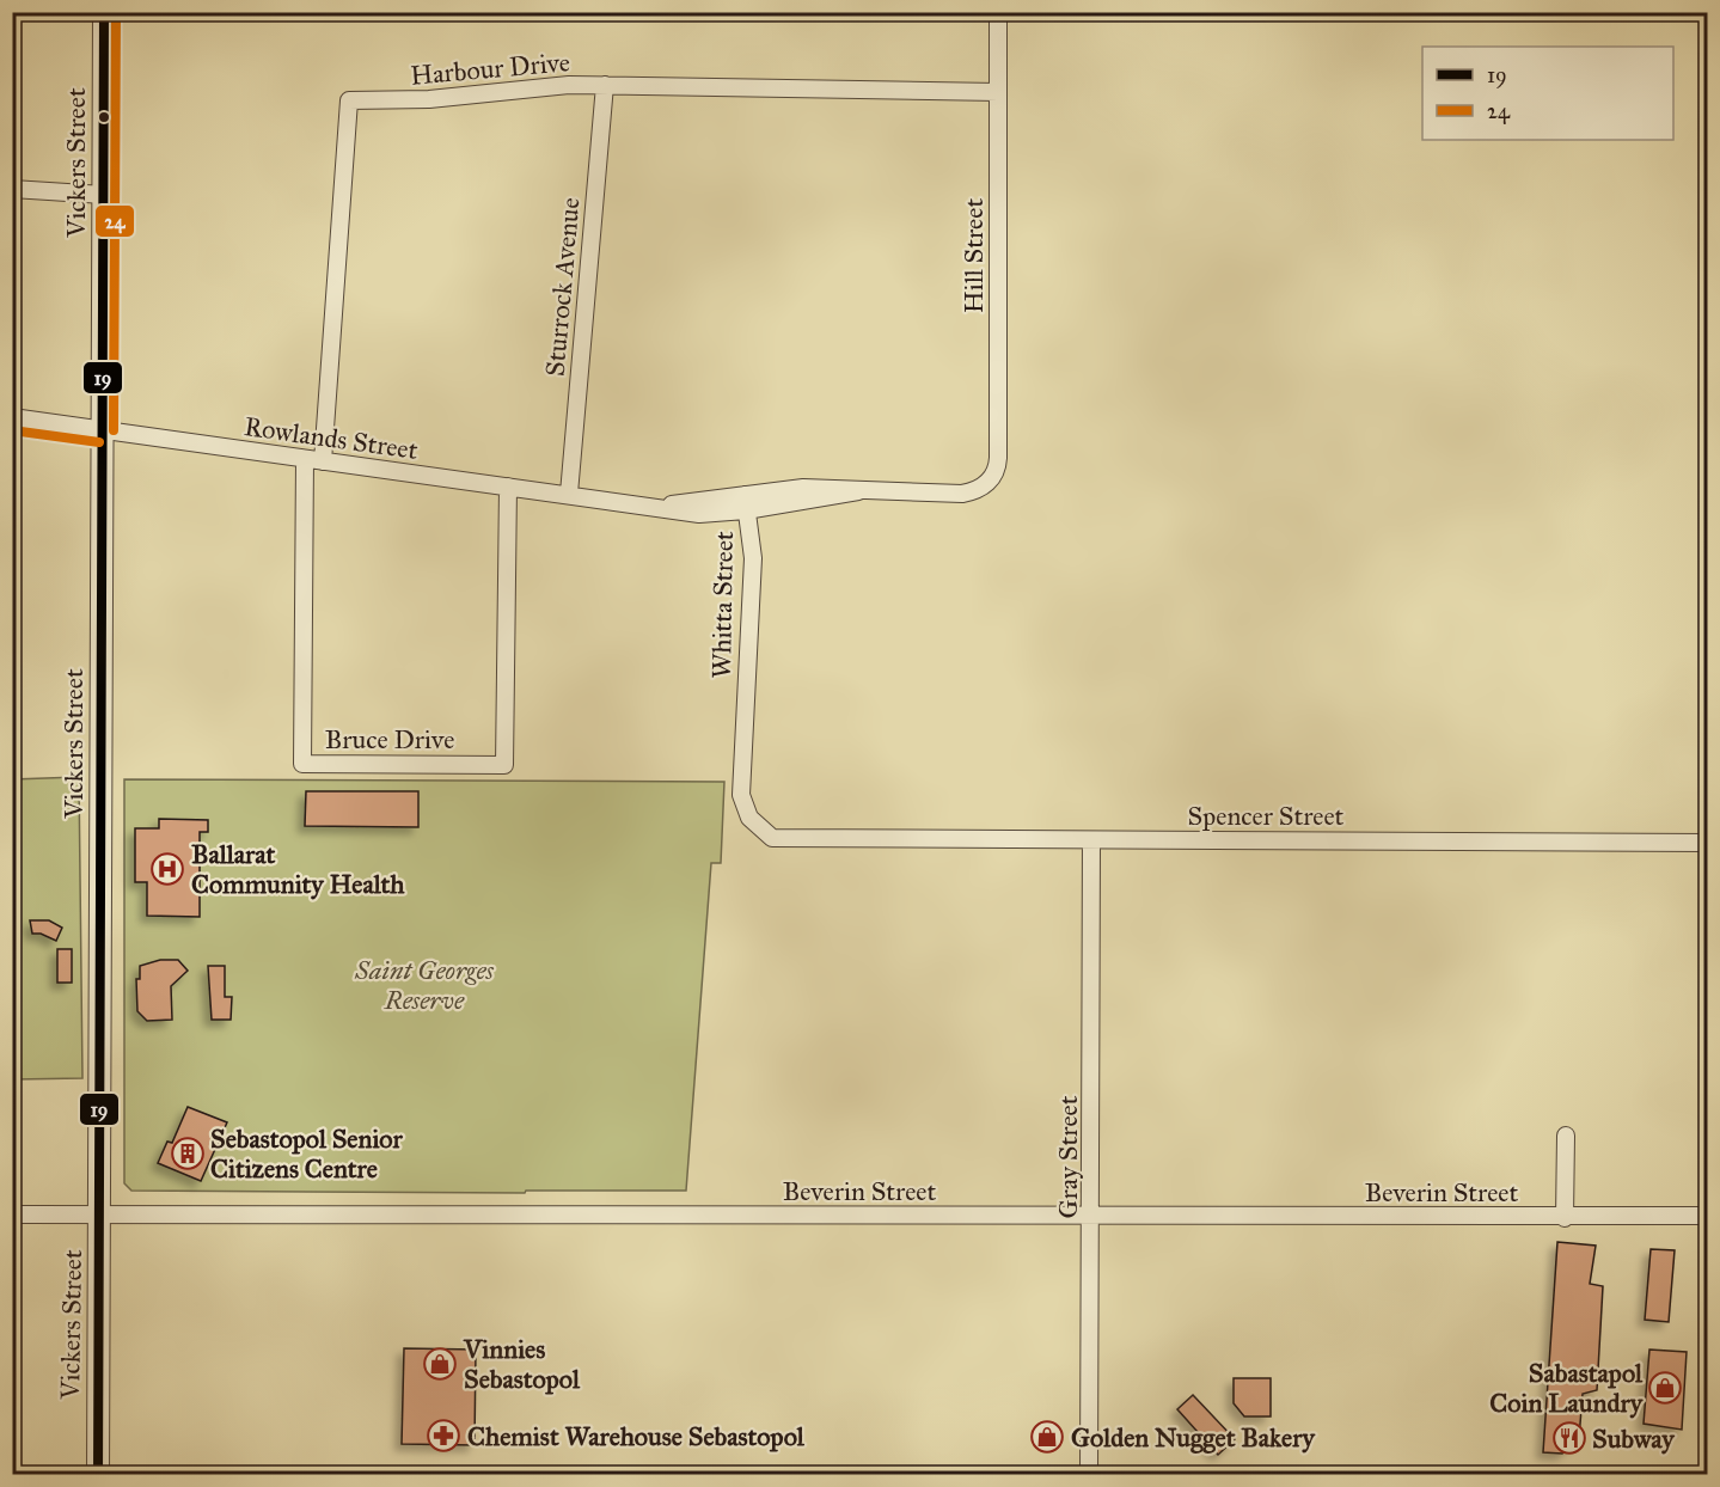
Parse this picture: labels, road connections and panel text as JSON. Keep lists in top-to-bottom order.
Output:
{
  "streets": {
    "street": [
      "Harbour Drive",
      "Vickers Street",
      "Hill Street",
      "Sturrock Avenue",
      "Rowlands Street",
      "Whitta Street",
      "Bruce Drive",
      "Spencer Street",
      "Gray Street",
      "Beverin Street"
    ]
  },
  "crossings": [
    ["Harbour Drive", "Hill Street"],
    ["Harbour Drive", "Sturrock Avenue"],
    ["Harbour Drive", "Rowlands Street"],
    ["Vickers Street", "Rowlands Street"],
    ["Vickers Street", "Beverin Street"],
    ["Hill Street", "Rowlands Street"],
    ["Sturrock Avenue", "Rowlands Street"],
    ["Rowlands Street", "Whitta Street"],
    ["Rowlands Street", "Bruce Drive"],
    ["Whitta Street", "Spencer Street"],
    ["Spencer Street", "Gray Street"],
    ["Gray Street", "Beverin Street"]
  ],
  "parks": ["Saint Georges Reserve"],
  "places": {
    "hospital": ["Ballarat Community Health"],
    "building": ["Sebastopol Senior Citizens Centre"],
    "shop": ["Vinnies Sebastopol", "Sabastapol Coin Laundry", "Golden Nugget Bakery"],
    "pharmacy": ["Chemist Warehouse Sebastopol"],
    "restaurant": ["Subway"]
  },
  "lines": ["transit line 19", "transit line 24"],
  "legend": ["19", "24"]
}
